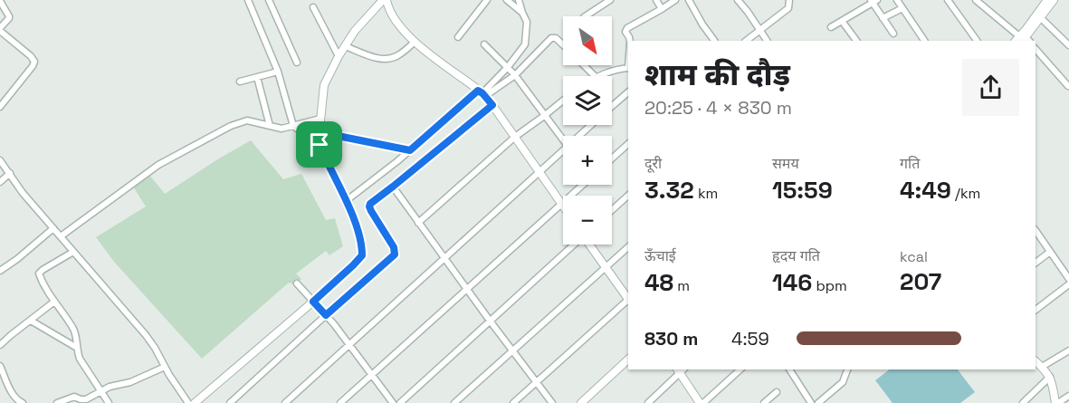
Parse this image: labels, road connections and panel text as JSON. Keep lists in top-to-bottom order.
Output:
{
  "north": "bottom right",
  "page": {
    "map_buttons": ["+", "−"],
    "heading": ["शाम की दौड़", "20:25 · 4 × 830 m"],
    "stats": [
      ["दूरी", "3.32 km"],
      ["समय", "15:59"],
      ["गति", "4:49 /km"],
      ["ऊँचाई", "48 m"],
      ["हृदय गति", "146 bpm"],
      ["kcal", "207"]
    ],
    "list": [
      {
        "name": "830 m",
        "note": "4:59"
      }
    ]
  }
}
